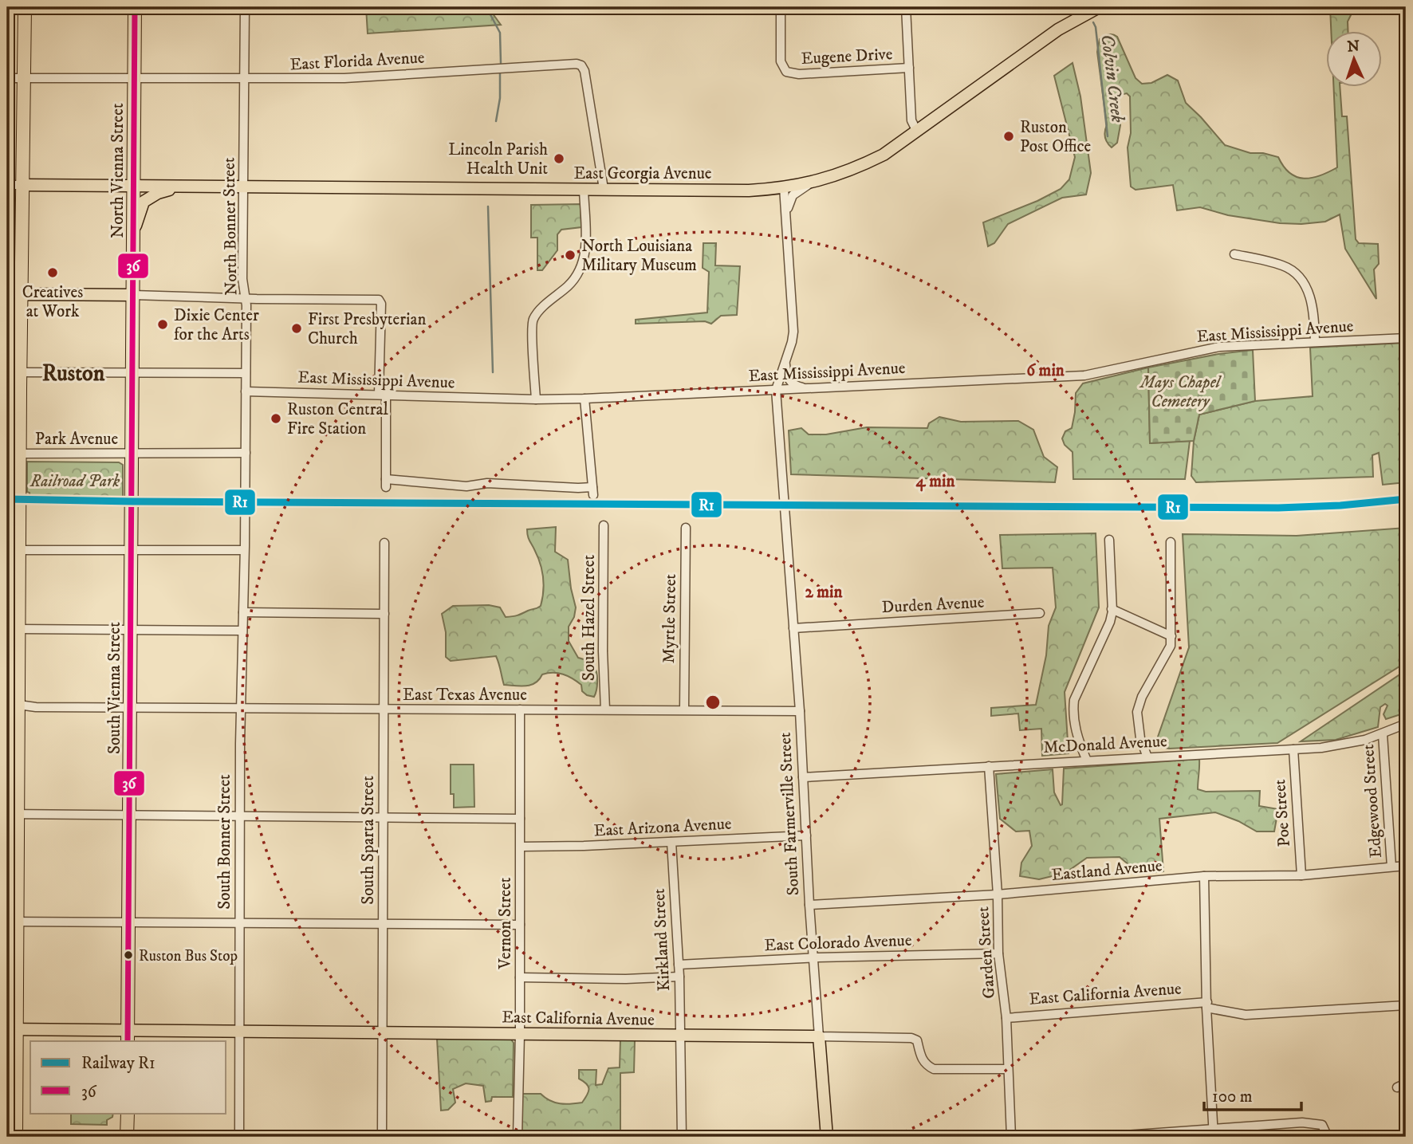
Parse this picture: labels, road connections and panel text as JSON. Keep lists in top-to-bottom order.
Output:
{
  "streets": {
    "highway": ["North Vienna Street", "South Vienna Street"],
    "main road": ["East Georgia Avenue", "South Farmerville Street", "East California Avenue"],
    "street": [
      "Eugene Drive",
      "East Florida Avenue",
      "North Bonner Street",
      "East Mississippi Avenue",
      "Park Avenue",
      "Durden Avenue",
      "South Hazel Street",
      "Myrtle Street",
      "East Texas Avenue",
      "McDonald Avenue",
      "Edgewood Street",
      "Poe Street",
      "East Arizona Avenue",
      "South Sparta Street",
      "South Bonner Street",
      "Eastland Avenue",
      "Vernon Street",
      "Kirkland Street",
      "East Colorado Avenue",
      "Garden Street"
    ]
  },
  "crossings": [
    ["East Florida Avenue", "North Vienna Street"],
    ["East Florida Avenue", "East Georgia Avenue"],
    ["East Florida Avenue", "North Bonner Street"],
    ["North Vienna Street", "East Georgia Avenue"],
    ["North Vienna Street", "Park Avenue"],
    ["North Vienna Street", "South Vienna Street"],
    ["East Georgia Avenue", "North Bonner Street"],
    ["North Bonner Street", "East Mississippi Avenue"],
    ["North Bonner Street", "Park Avenue"],
    ["North Bonner Street", "South Bonner Street"],
    ["East Mississippi Avenue", "South Farmerville Street"],
    ["Durden Avenue", "South Farmerville Street"],
    ["South Hazel Street", "East Texas Avenue"],
    ["Myrtle Street", "East Texas Avenue"],
    ["South Vienna Street", "East Texas Avenue"],
    ["South Vienna Street", "East California Avenue"],
    ["East Texas Avenue", "South Farmerville Street"],
    ["East Texas Avenue", "South Sparta Street"],
    ["East Texas Avenue", "South Bonner Street"],
    ["East Texas Avenue", "Vernon Street"],
    ["McDonald Avenue", "Edgewood Street"],
    ["McDonald Avenue", "Poe Street"],
    ["McDonald Avenue", "South Farmerville Street"],
    ["McDonald Avenue", "Garden Street"],
    ["Edgewood Street", "Eastland Avenue"],
    ["Poe Street", "Eastland Avenue"],
    ["South Farmerville Street", "East Arizona Avenue"],
    ["South Farmerville Street", "Eastland Avenue"],
    ["South Farmerville Street", "East Colorado Avenue"],
    ["South Farmerville Street", "East California Avenue"],
    ["East Arizona Avenue", "Vernon Street"],
    ["East Arizona Avenue", "Kirkland Street"],
    ["South Sparta Street", "East California Avenue"],
    ["South Bonner Street", "East California Avenue"],
    ["Eastland Avenue", "Garden Street"],
    ["Vernon Street", "East California Avenue"],
    ["Kirkland Street", "East Colorado Avenue"],
    ["Kirkland Street", "East California Avenue"],
    ["East Colorado Avenue", "Garden Street"],
    ["Garden Street", "East California Avenue"]
  ],
  "districts": ["Ruston"],
  "water": ["Colvin Creek"],
  "parks": ["Mays Chapel Cemetery", "Railroad Park"],
  "places": [
    "Ruston Post Office",
    "Lincoln Parish Health Unit",
    "North Louisiana Military Museum",
    "Creatives at Work",
    "Dixie Center for the Arts",
    "First Presbyterian Church",
    "Ruston Central Fire Station",
    "Ruston Bus Stop"
  ],
  "lines": ["transit line 36", "rail line R1"],
  "legend": ["Railway R1", "36"],
  "scale_bar": "100 m",
  "north": "top",
  "rings": ["6 min", "4 min", "2 min"]
}
